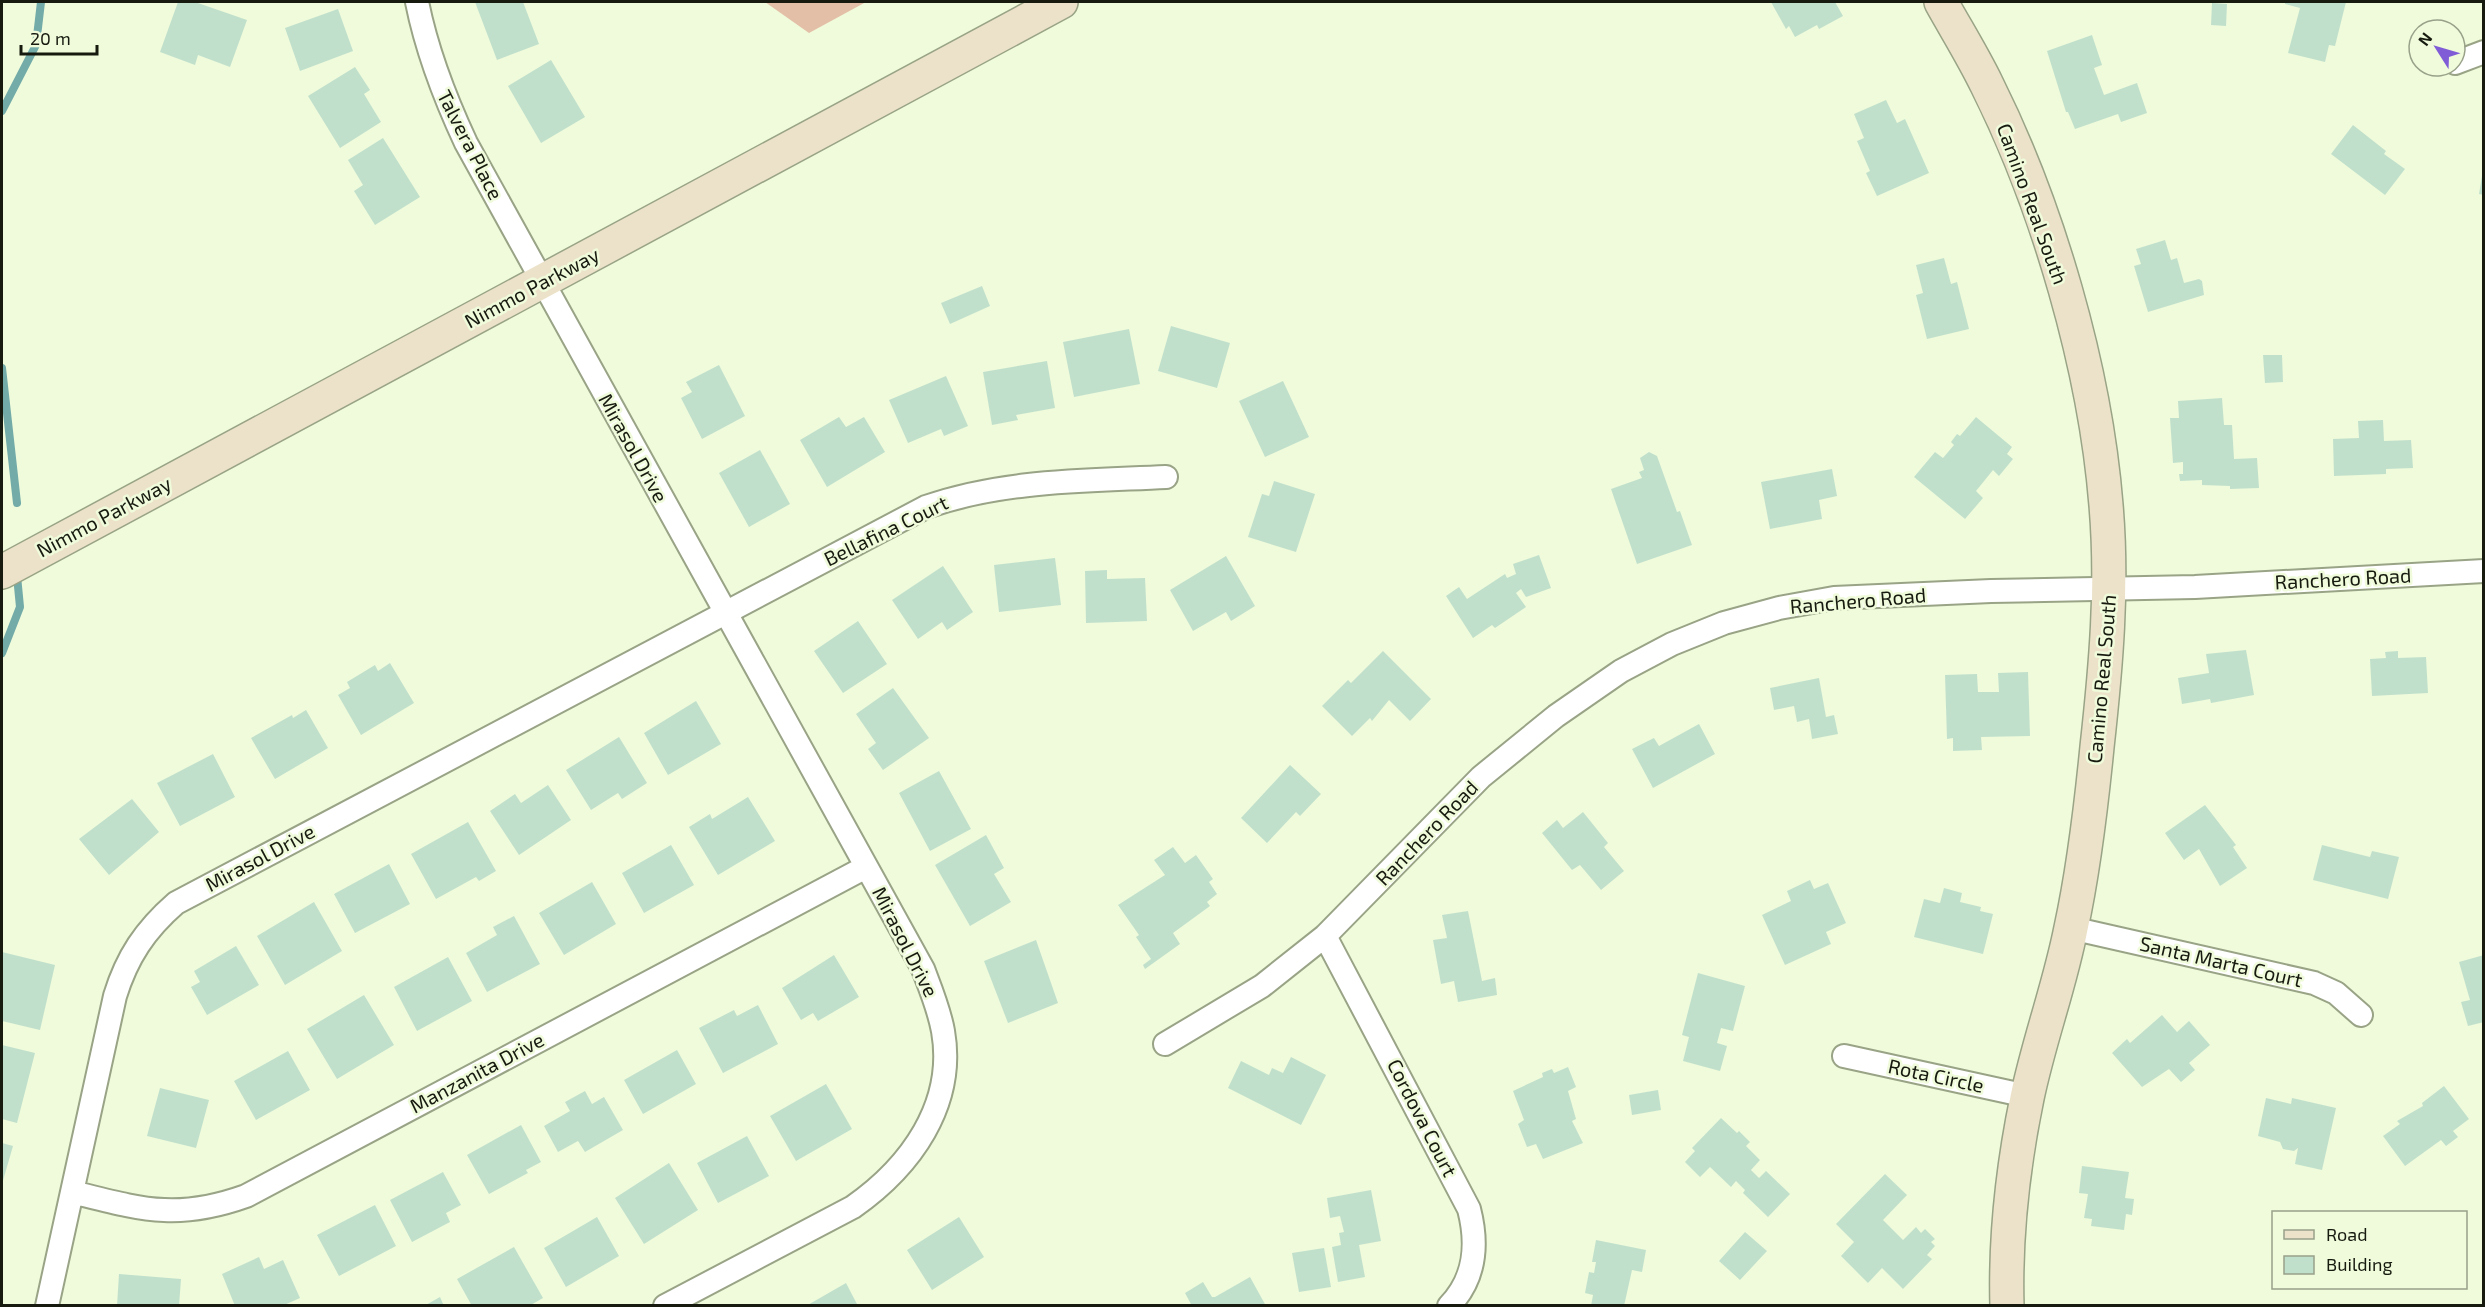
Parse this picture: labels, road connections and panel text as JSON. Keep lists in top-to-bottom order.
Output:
{
  "streets": {
    "street": [
      "Talvera Place",
      "Camino Real South",
      "Nimmo Parkway",
      "Mirasol Drive",
      "Bellafina Court",
      "Ranchero Road",
      "Santa Marta Court",
      "Manzanita Drive",
      "Rota Circle",
      "Cordova Court"
    ]
  },
  "crossings": [
    ["Talvera Place", "Nimmo Parkway"],
    ["Talvera Place", "Mirasol Drive"],
    ["Camino Real South", "Ranchero Road"],
    ["Camino Real South", "Santa Marta Court"],
    ["Camino Real South", "Rota Circle"],
    ["Nimmo Parkway", "Mirasol Drive"],
    ["Mirasol Drive", "Bellafina Court"],
    ["Mirasol Drive", "Manzanita Drive"],
    ["Ranchero Road", "Cordova Court"]
  ],
  "legend": ["Road", "Building"],
  "scale_bar": "20 m",
  "north": "top left"
}
